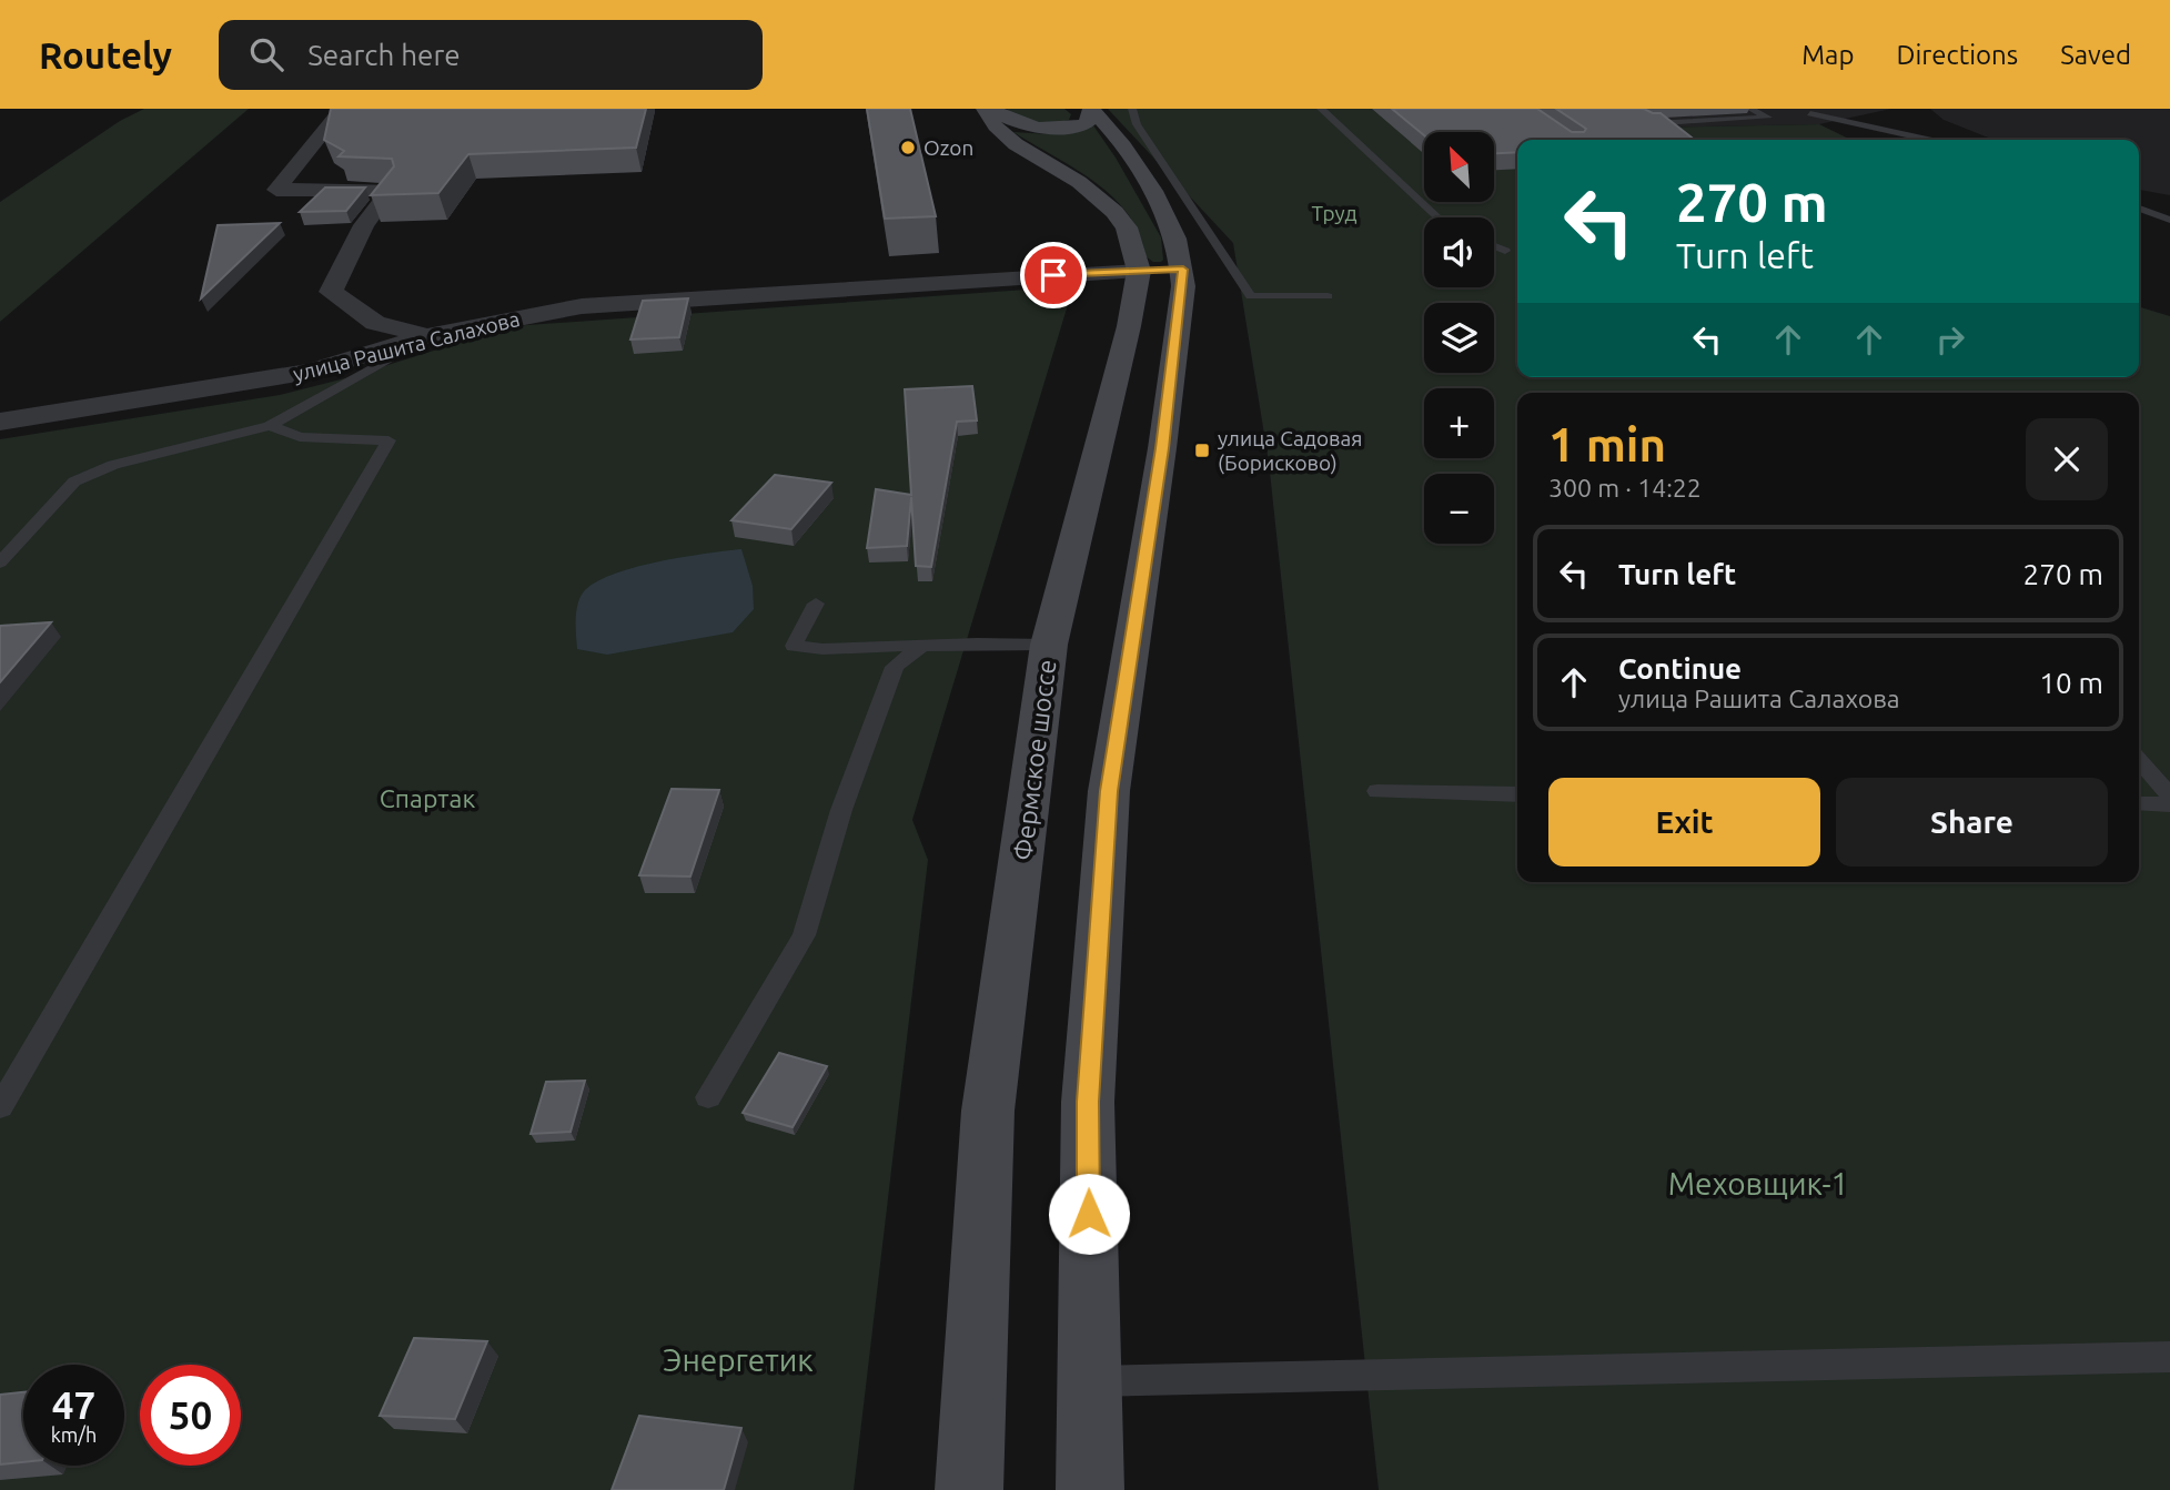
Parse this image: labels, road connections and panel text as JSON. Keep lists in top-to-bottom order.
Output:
{
  "streets": {
    "main road": ["Фермское шоссе"],
    "street": ["улица Рашита Салахова"]
  },
  "crossings": [
    ["улица Рашита Салахова", "Фермское шоссе"]
  ],
  "parks": [
    "Труд",
    "Спартак",
    "Меховщик-1",
    "Энергетик"
  ],
  "places": {
    "other": ["Ozon"],
    "transit": ["улица Садовая (Борисково)"]
  },
  "north": "top left",
  "page": {
    "header": "Routely",
    "search": "Search here",
    "nav": ["Map", "Directions", "Saved"],
    "map_buttons": ["+", "−"],
    "turn": ["270 m", "Turn left"],
    "heading": ["1 min", "300 m · 14:22"],
    "list": [
      {
        "name": "Turn left",
        "value": "270 m"
      },
      {
        "name": "Continue",
        "note": "улица Рашита Салахова",
        "value": "10 m"
      }
    ],
    "buttons": ["Exit", "Share"],
    "speed": "47 km/h",
    "limit": "50"
  }
}
